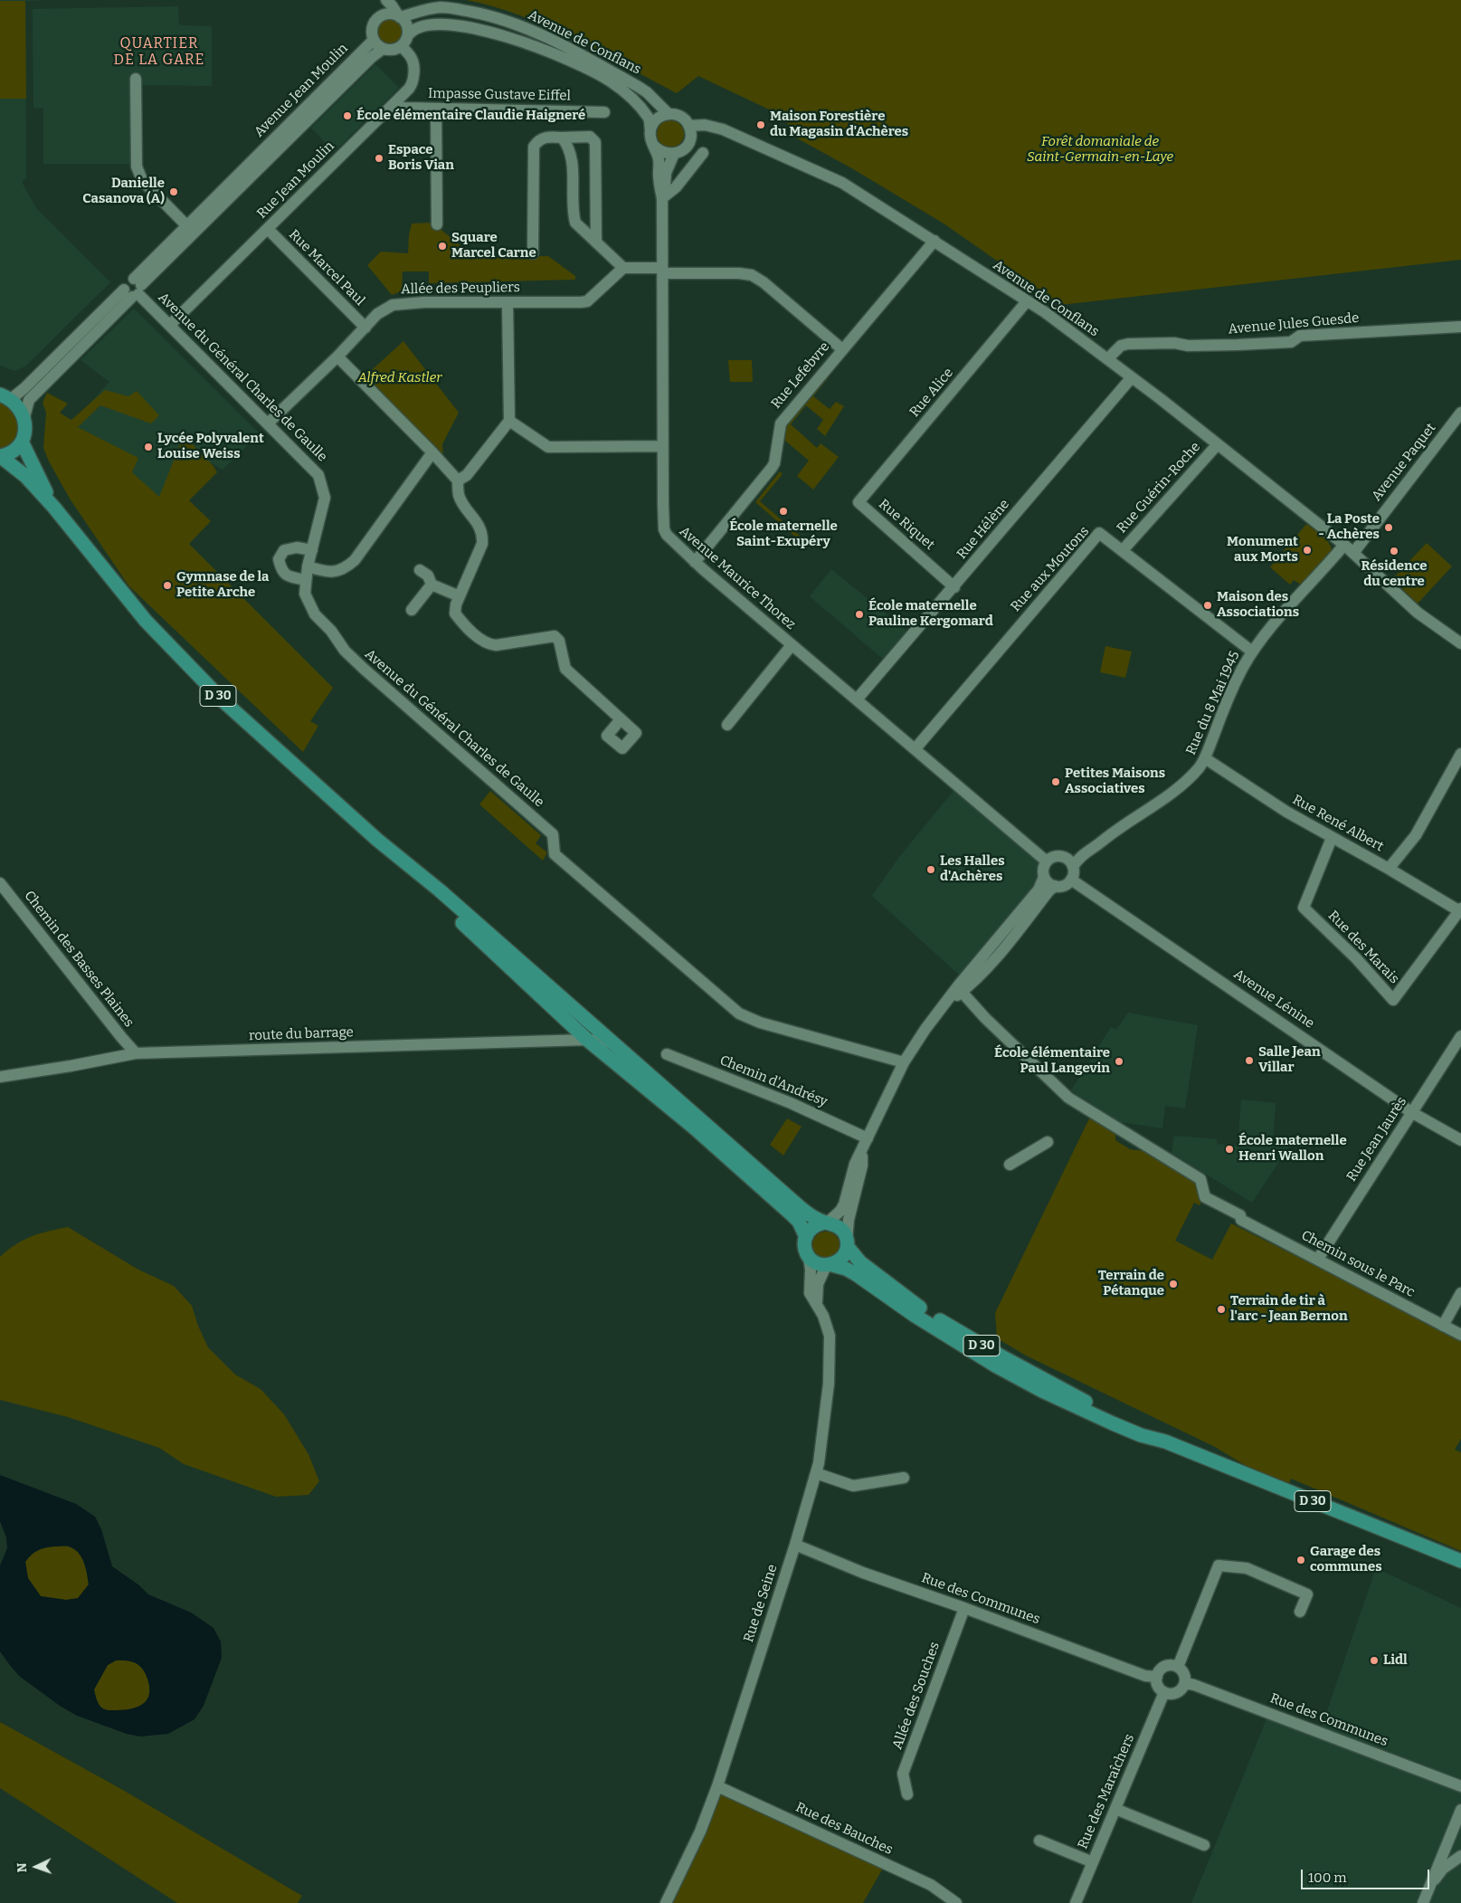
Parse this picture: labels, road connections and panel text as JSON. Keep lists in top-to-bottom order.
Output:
{
  "streets": {
    "main road": ["D 30"],
    "street": [
      "Avenue de Conflans",
      "Avenue Jean Moulin",
      "Impasse Gustave Eiffel",
      "Rue Jean Moulin",
      "Rue Marcel Paul",
      "Allée des Peupliers",
      "Avenue Jules Guesde",
      "Rue Lefebvre",
      "Avenue du Général Charles de Gaulle",
      "Rue Alice",
      "Avenue Paquet",
      "Rue Guérin-Roche",
      "Rue Riquet",
      "Rue Hélène",
      "Rue aux Moutons",
      "Avenue Maurice Thorez",
      "Rue du 8 Mai 1945",
      "Rue René Albert",
      "Rue des Marais",
      "Chemin des Basses Plaines",
      "Avenue Lénine",
      "route du barrage",
      "Chemin d'Andrésy",
      "Rue Jean Jaurès",
      "Chemin sous le Parc",
      "Rue des Communes",
      "Rue de Seine",
      "Allée des Souches",
      "Rue des Maraîchers",
      "Rue des Bauches"
    ]
  },
  "crossings": [
    ["Avenue de Conflans", "Avenue Jean Moulin"],
    ["Avenue de Conflans", "Rue Jean Moulin"],
    ["Avenue de Conflans", "Avenue Jules Guesde"],
    ["Avenue de Conflans", "Rue Lefebvre"],
    ["Avenue de Conflans", "Rue Alice"],
    ["Avenue de Conflans", "Avenue Paquet"],
    ["Avenue de Conflans", "Rue Guérin-Roche"],
    ["Avenue de Conflans", "Rue Hélène"],
    ["Avenue de Conflans", "Avenue Maurice Thorez"],
    ["Avenue de Conflans", "Rue du 8 Mai 1945"],
    ["Avenue Jean Moulin", "Rue Jean Moulin"],
    ["Avenue Jean Moulin", "Avenue du Général Charles de Gaulle"],
    ["Impasse Gustave Eiffel", "Rue Jean Moulin"],
    ["Rue Jean Moulin", "Rue Marcel Paul"],
    ["Rue Jean Moulin", "Avenue du Général Charles de Gaulle"],
    ["Rue Marcel Paul", "Allée des Peupliers"],
    ["Allée des Peupliers", "Avenue du Général Charles de Gaulle"],
    ["Rue Lefebvre", "Avenue Maurice Thorez"],
    ["Rue Alice", "Rue Riquet"],
    ["Rue Guérin-Roche", "Rue aux Moutons"],
    ["Rue Riquet", "Rue Hélène"],
    ["Rue Hélène", "Avenue Maurice Thorez"],
    ["Rue aux Moutons", "Avenue Maurice Thorez"],
    ["Rue aux Moutons", "Rue du 8 Mai 1945"],
    ["Avenue Maurice Thorez", "Rue du 8 Mai 1945"],
    ["Avenue Maurice Thorez", "Avenue Lénine"],
    ["D 30", "route du barrage"],
    ["D 30", "Rue de Seine"],
    ["Rue du 8 Mai 1945", "Rue René Albert"],
    ["Rue du 8 Mai 1945", "Avenue Lénine"],
    ["Rue René Albert", "Rue des Marais"],
    ["Chemin des Basses Plaines", "route du barrage"],
    ["Avenue Lénine", "Rue Jean Jaurès"],
    ["Rue Jean Jaurès", "Chemin sous le Parc"],
    ["Rue des Communes", "Rue de Seine"],
    ["Rue des Communes", "Allée des Souches"],
    ["Rue des Communes", "Rue des Maraîchers"],
    ["Rue de Seine", "Rue des Bauches"]
  ],
  "districts": ["QUARTIER DE LA GARE"],
  "parks": ["Forêt domaniale de Saint-Germain-en-Laye", "Alfred Kastler"],
  "places": [
    "École élémentaire Claudie Haigneré",
    "Maison Forestière du Magasin d'Achères",
    "Espace Boris Vian",
    "Danielle Casanova (A)",
    "Square Marcel Carne",
    "Lycée Polyvalent Louise Weiss",
    "École maternelle Saint-Exupéry",
    "La Poste - Achères",
    "Monument aux Morts",
    "Résidence du centre",
    "Gymnase de la Petite Arche",
    "Maison des Associations",
    "École maternelle Pauline Kergomard",
    "Petites Maisons Associatives",
    "Les Halles d'Achères",
    "Salle Jean Villar",
    "École élémentaire Paul Langevin",
    "École maternelle Henri Wallon",
    "Terrain de Pétanque",
    "Terrain de tir à l'arc - Jean Bernon",
    "Garage des communes",
    "Lidl"
  ],
  "scale_bar": "100 m",
  "north": "left"
}
